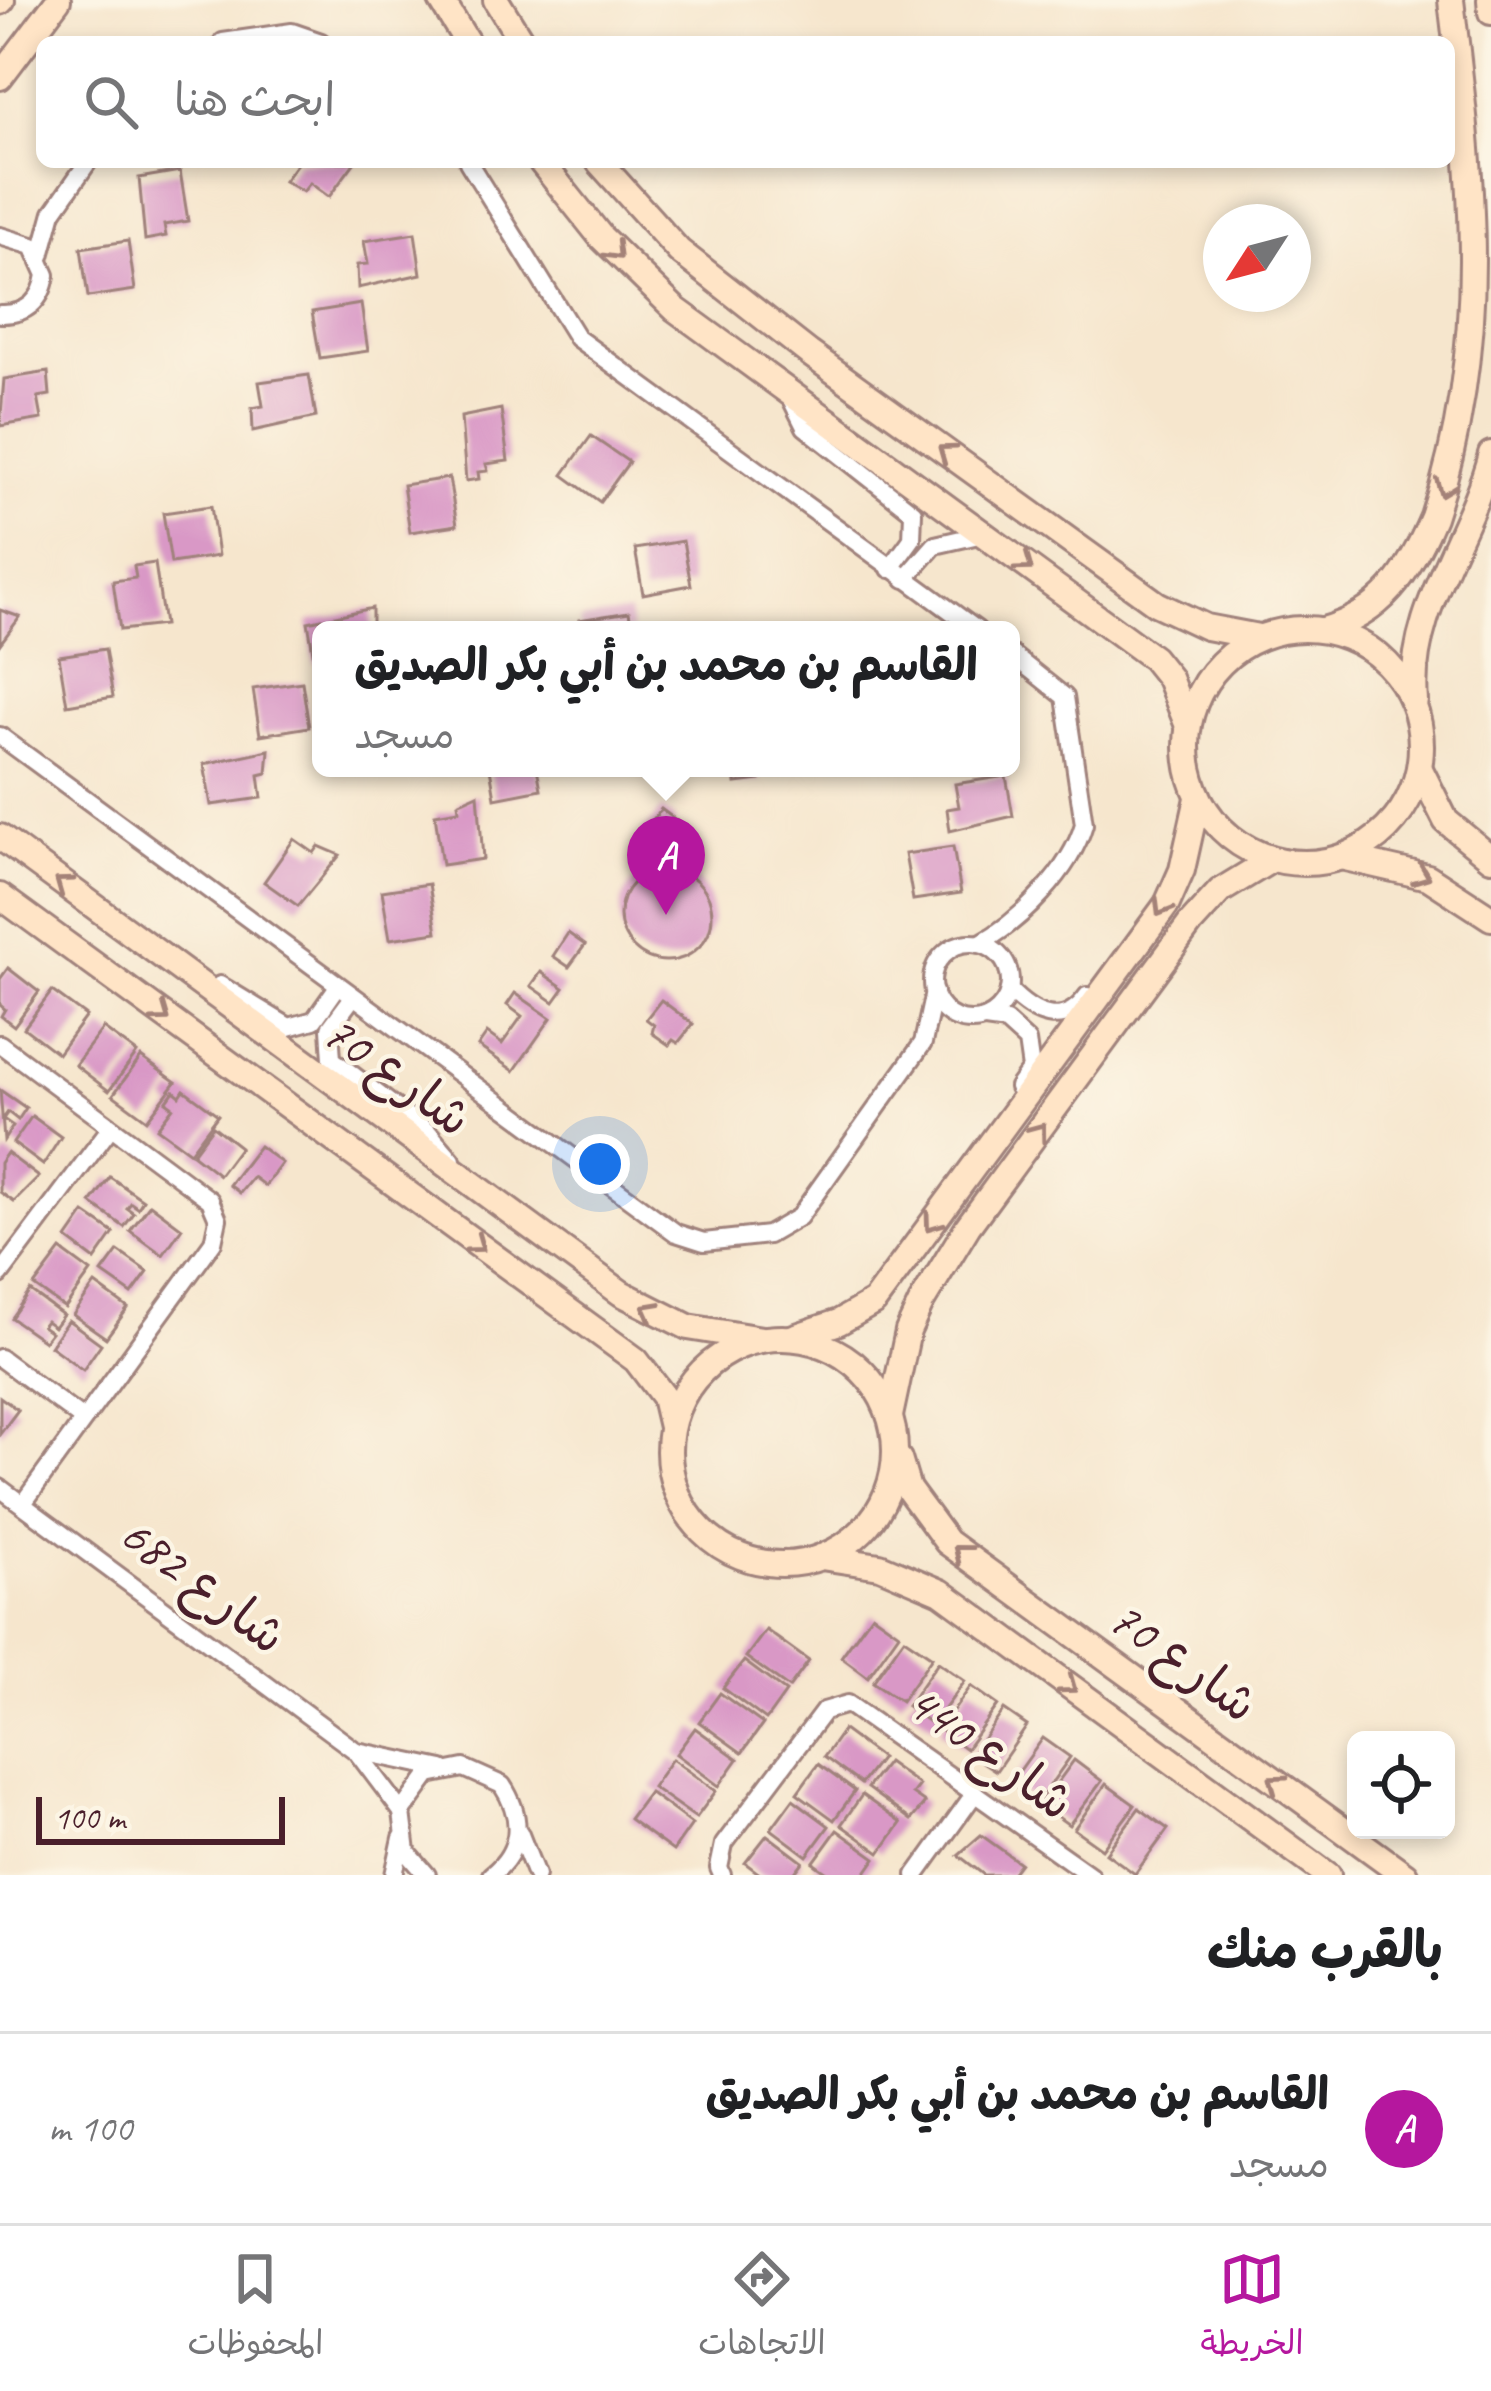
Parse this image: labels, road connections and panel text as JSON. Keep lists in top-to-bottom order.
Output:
{
  "streets": {
    "main road": ["شارع 70"],
    "street": ["شارع 682", "شارع 440"]
  },
  "scale_bar": "100 m",
  "north": "bottom left",
  "page": {
    "search": "ابحث هنا",
    "popup": ["القاسم بن محمد بن أبي بكر الصديق", "مسجد"],
    "pins": "A",
    "scale": "100 m",
    "heading": "بالقرب منك",
    "list": [
      {
        "mark": "A",
        "name": "القاسم بن محمد بن أبي بكر الصديق",
        "note": "مسجد",
        "value": "100 m"
      }
    ],
    "nav": ["الخريطة", "الاتجاهات", "المحفوظات"]
  }
}
